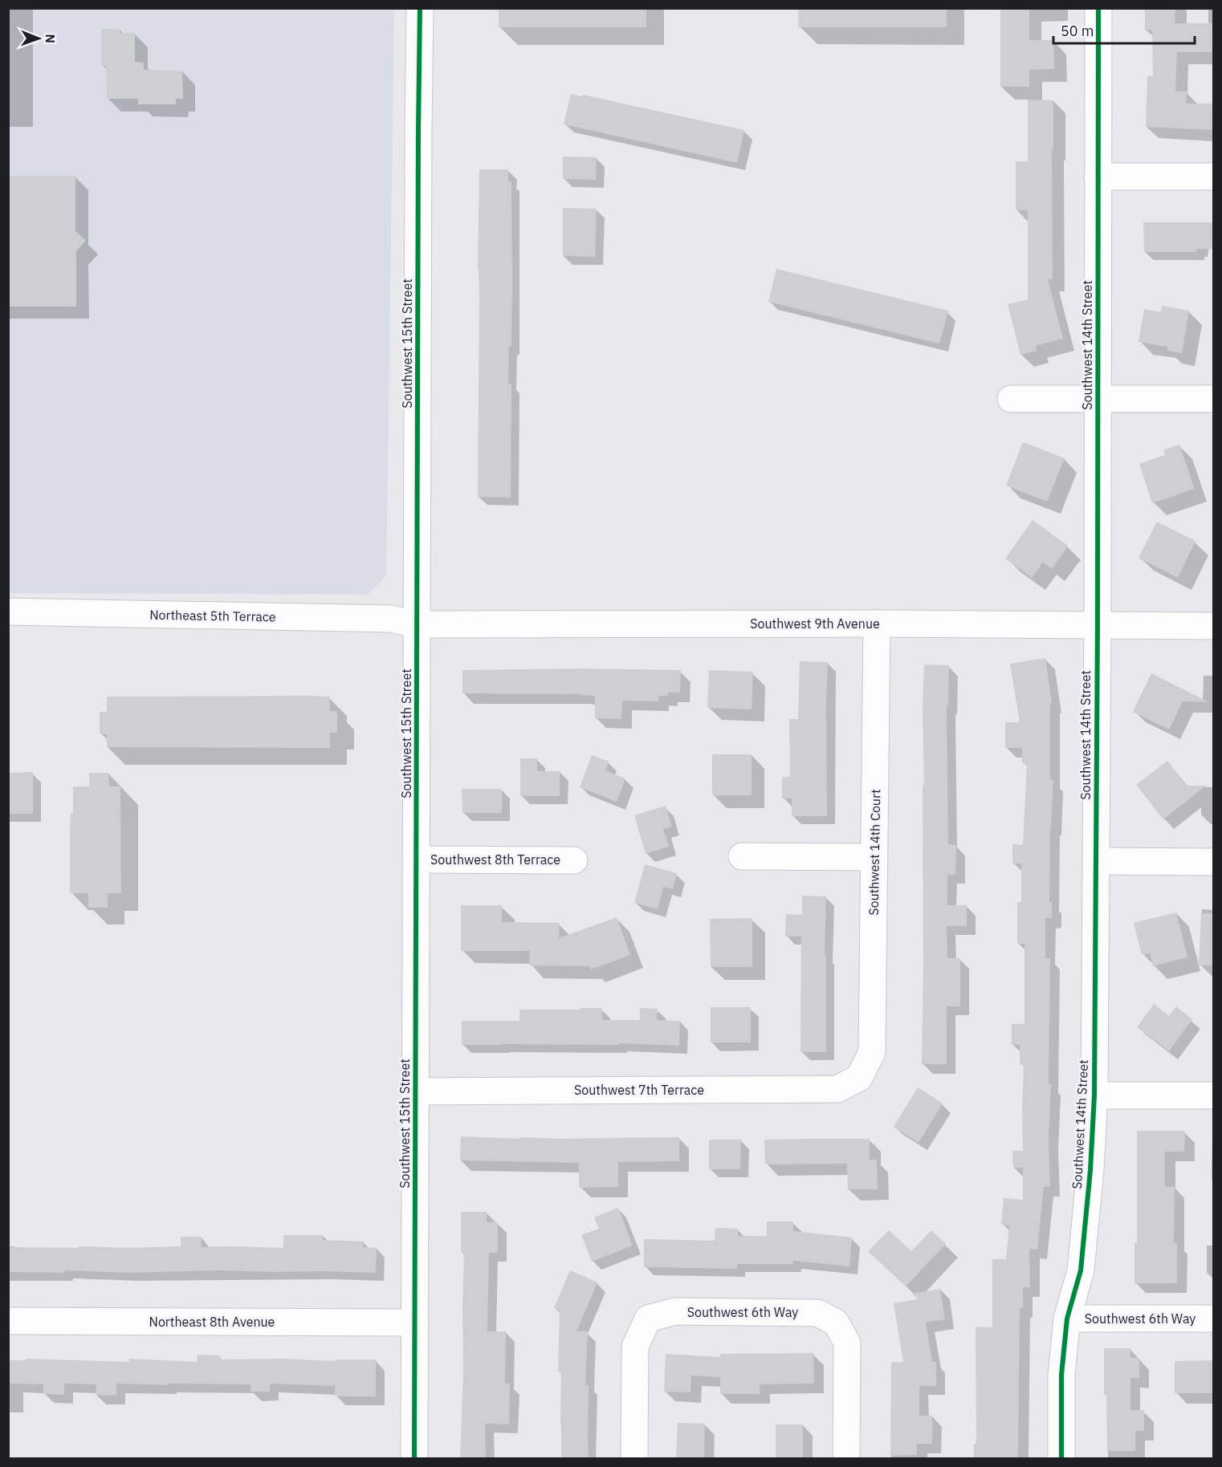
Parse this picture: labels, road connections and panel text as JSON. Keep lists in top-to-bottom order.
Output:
{
  "streets": {
    "street": [
      "Southwest 15th Street",
      "Southwest 14th Street",
      "Northeast 5th Terrace",
      "Southwest 9th Avenue",
      "Southwest 14th Court",
      "Southwest 8th Terrace",
      "Southwest 7th Terrace",
      "Southwest 6th Way",
      "Northeast 8th Avenue"
    ]
  },
  "crossings": [
    ["Southwest 15th Street", "Northeast 5th Terrace"],
    ["Southwest 15th Street", "Southwest 9th Avenue"],
    ["Southwest 15th Street", "Southwest 8th Terrace"],
    ["Southwest 15th Street", "Southwest 7th Terrace"],
    ["Southwest 15th Street", "Northeast 8th Avenue"],
    ["Southwest 14th Street", "Southwest 9th Avenue"],
    ["Southwest 14th Street", "Southwest 6th Way"],
    ["Northeast 5th Terrace", "Southwest 9th Avenue"],
    ["Southwest 9th Avenue", "Southwest 14th Court"],
    ["Southwest 14th Court", "Southwest 7th Terrace"]
  ],
  "scale_bar": "50 m",
  "north": "right"
}
